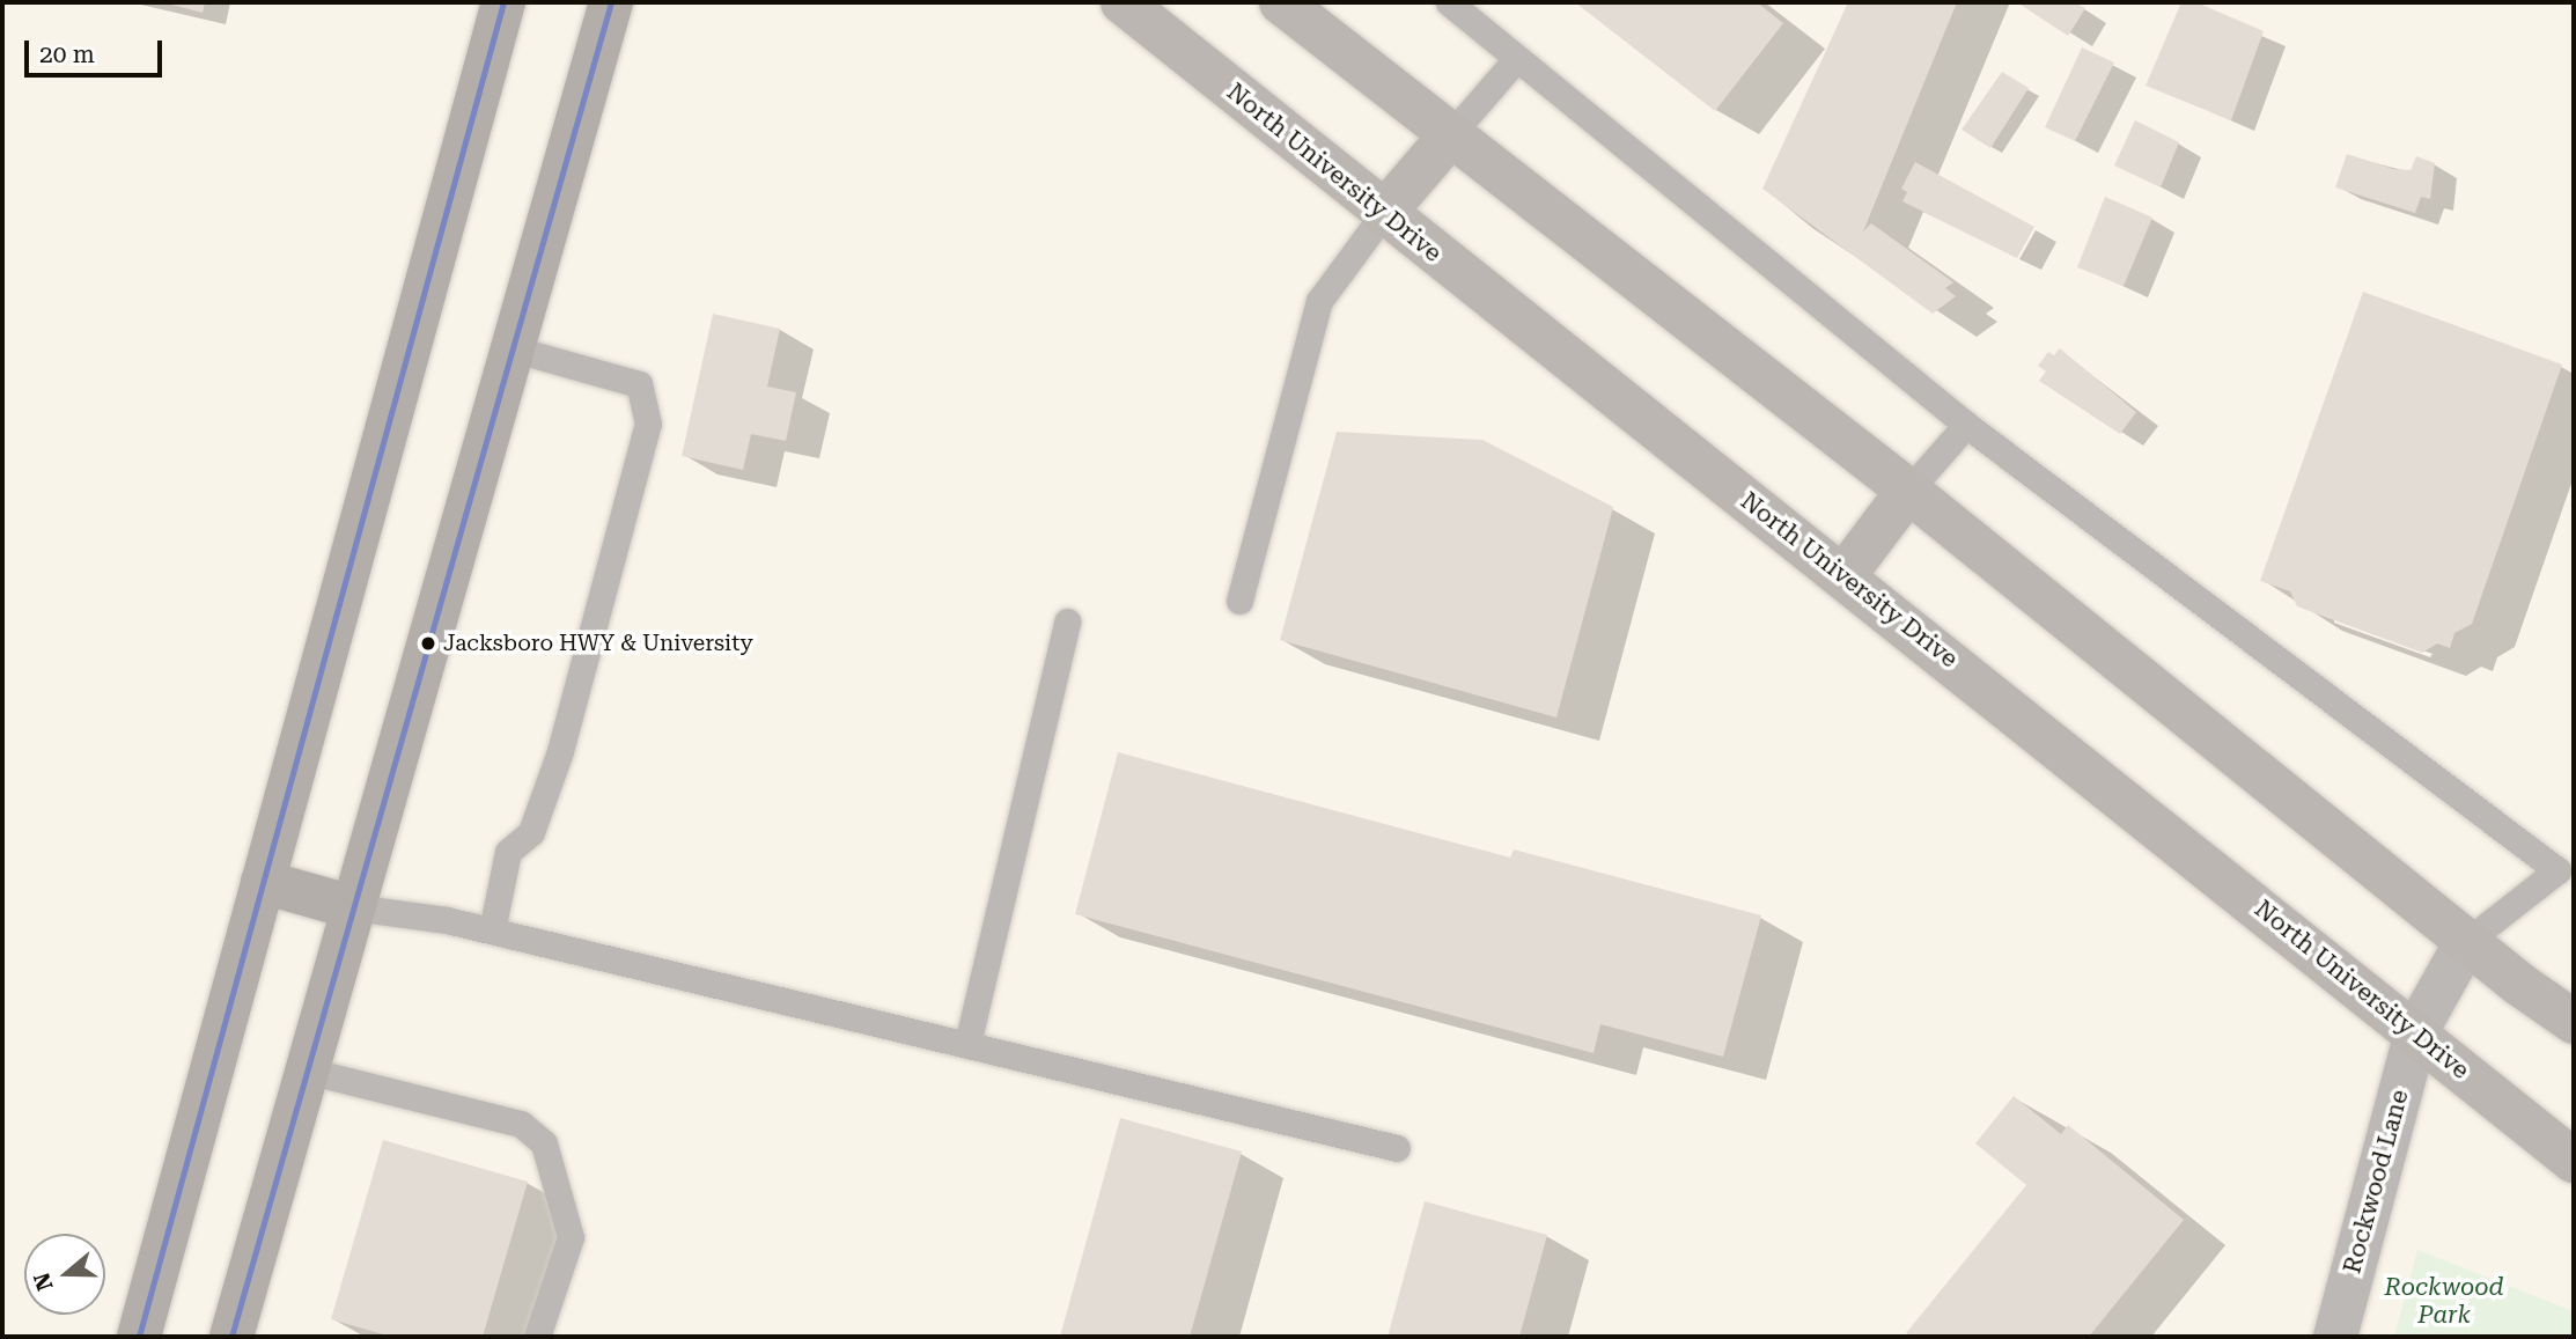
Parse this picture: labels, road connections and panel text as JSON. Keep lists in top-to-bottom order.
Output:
{
  "streets": {
    "main road": ["North University Drive"],
    "street": ["Rockwood Lane"]
  },
  "crossings": [
    ["North University Drive", "Rockwood Lane"]
  ],
  "parks": ["Rockwood Park"],
  "places": ["Jacksboro HWY & University"],
  "scale_bar": "20 m",
  "north": "left"
}
